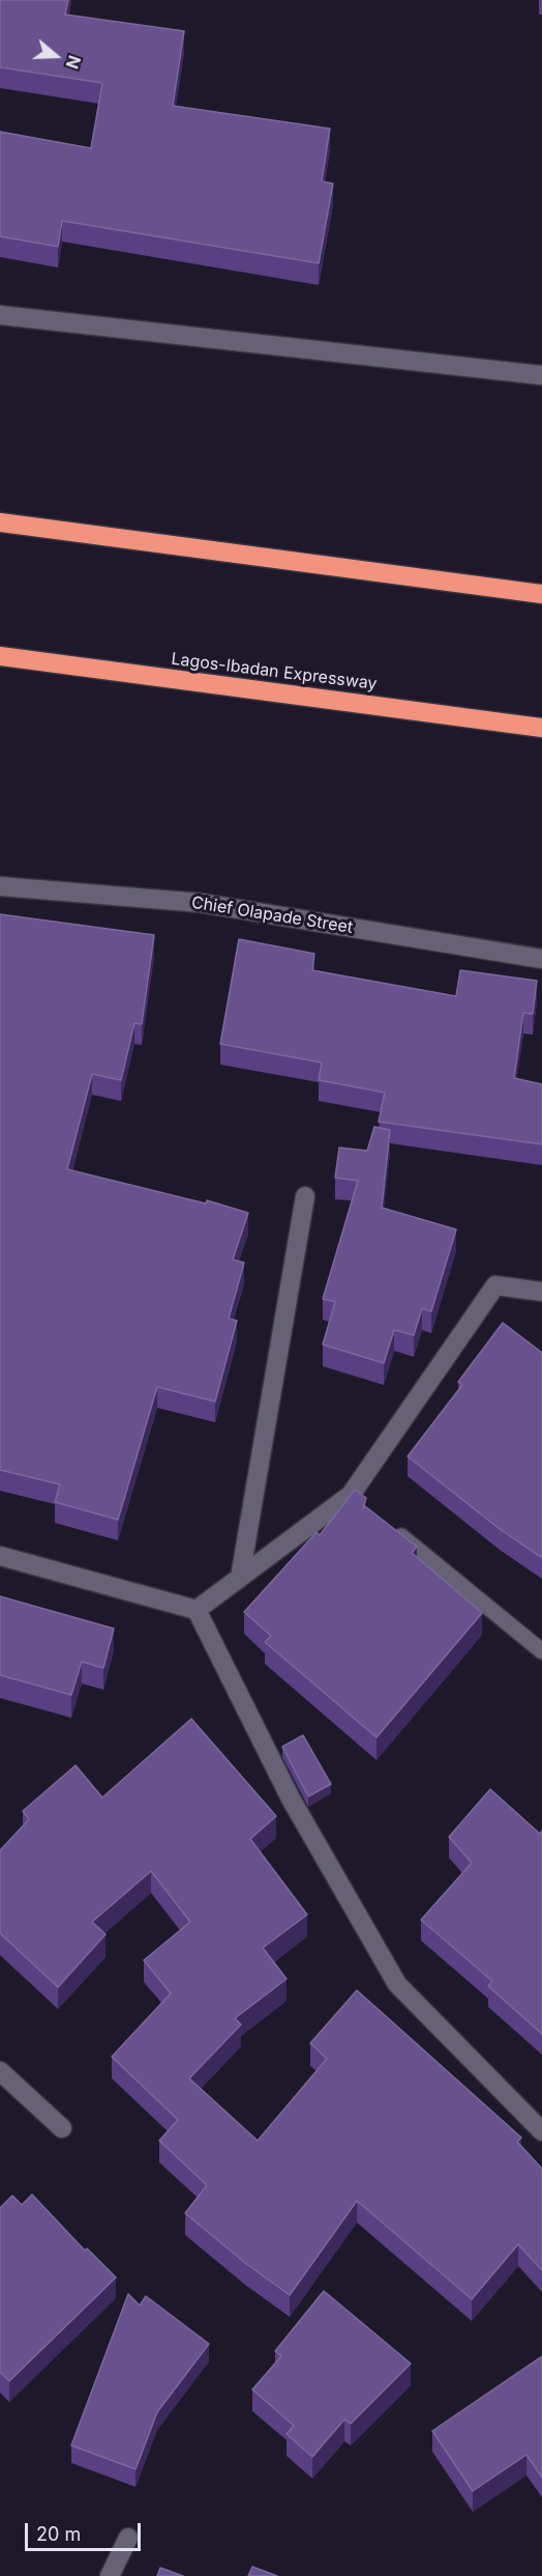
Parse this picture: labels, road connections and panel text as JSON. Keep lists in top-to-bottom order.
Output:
{
  "streets": {
    "highway": ["Lagos-Ibadan Expressway"],
    "street": ["Chief Olapade Street"]
  },
  "scale_bar": "20 m",
  "north": "right"
}
